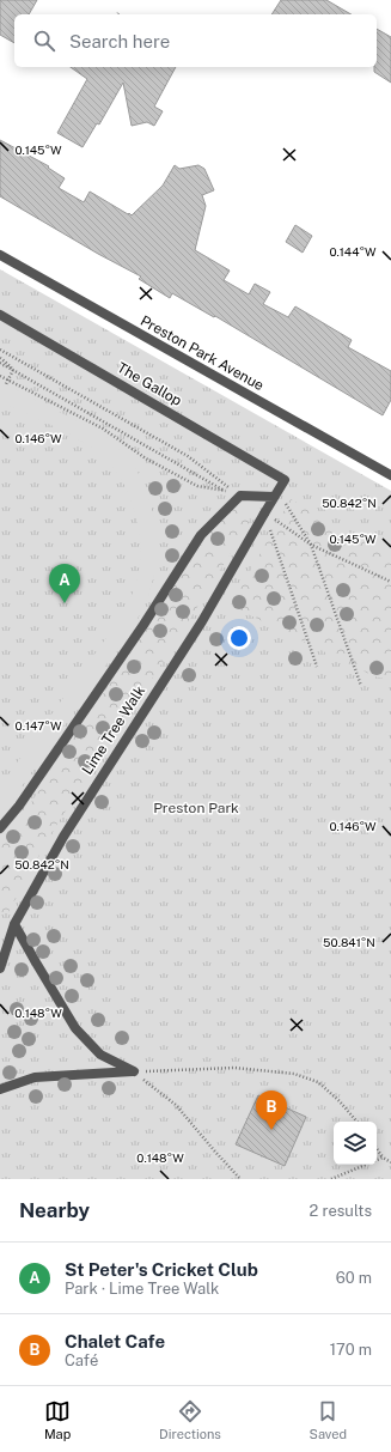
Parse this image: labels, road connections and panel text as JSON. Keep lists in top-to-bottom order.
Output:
{
  "streets": {
    "street": ["Preston Park Avenue", "The Gallop", "Lime Tree Walk"]
  },
  "crossings": [
    ["The Gallop", "Lime Tree Walk"]
  ],
  "parks": ["Preston Park"],
  "page": {
    "search": "Search here",
    "pins": ["A", "B"],
    "heading": ["Nearby", "2 results"],
    "list": [
      {
        "mark": "A",
        "name": "St Peter's Cricket Club",
        "note": "Park · Lime Tree Walk",
        "value": "60 m"
      },
      {
        "mark": "B",
        "name": "Chalet Cafe",
        "note": "Café",
        "value": "170 m"
      }
    ],
    "nav": ["Map", "Directions", "Saved"]
  },
  "coordinates": [
    "0.145°W",
    "0.144°W",
    "0.146°W",
    "50.842°N",
    "0.147°W",
    "50.841°N",
    "0.148°W"
  ]
}
